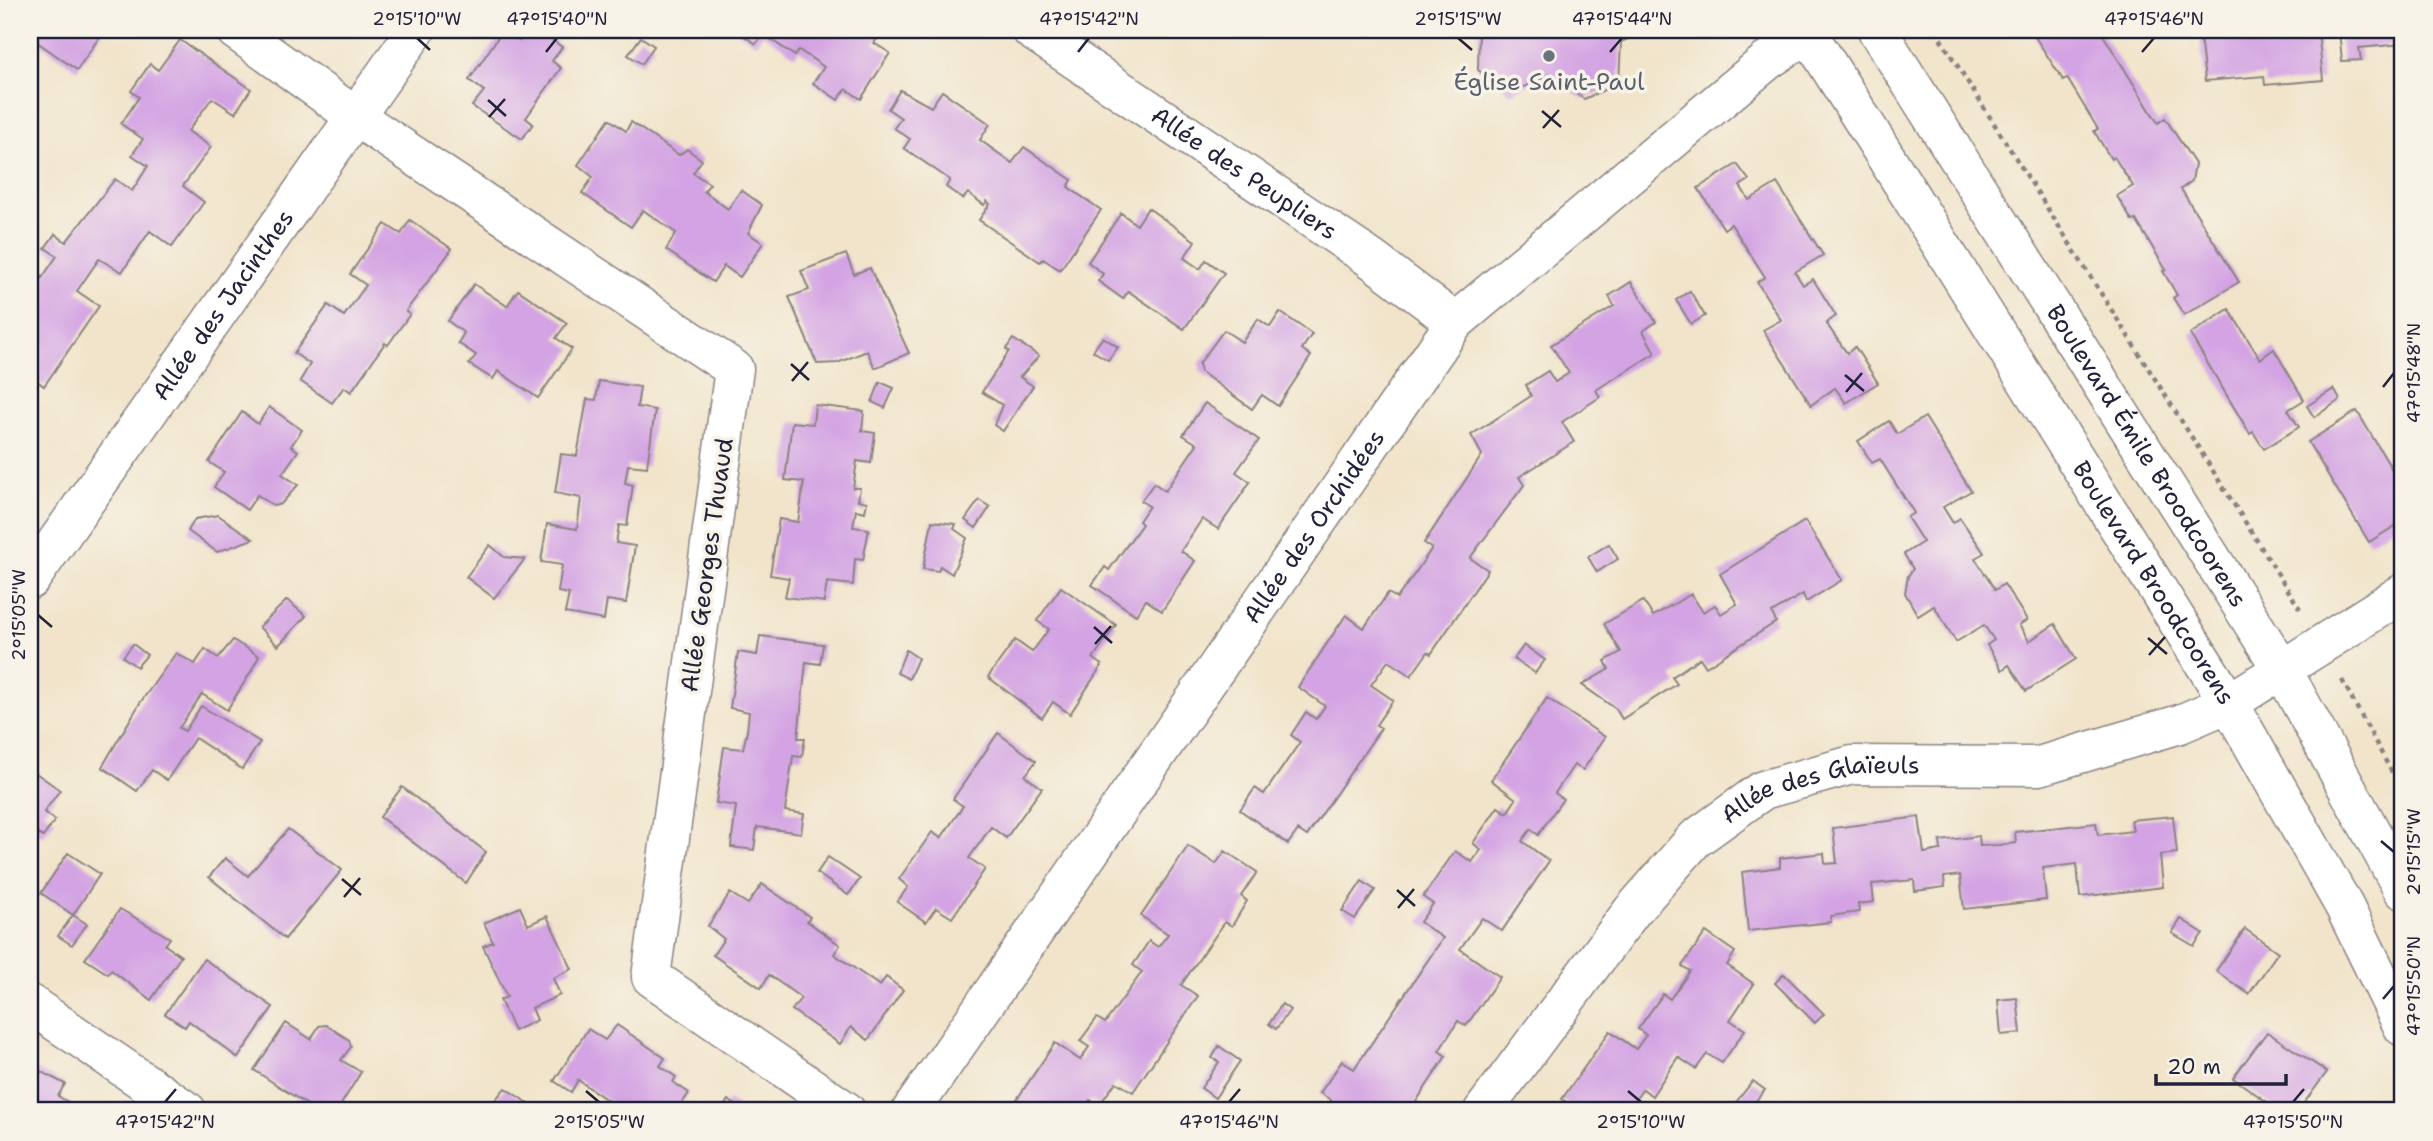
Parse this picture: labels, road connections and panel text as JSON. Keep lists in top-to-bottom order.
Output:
{
  "streets": {
    "street": [
      "Allée des Peupliers",
      "Allée des Jacinthes",
      "Boulevard Émile Broodcoorens",
      "Allée des Orchidées",
      "Allée Georges Thuaud",
      "Boulevard Broodcoorens",
      "Allée des Glaïeuls"
    ]
  },
  "crossings": [
    ["Allée des Peupliers", "Allée des Orchidées"],
    ["Allée des Jacinthes", "Allée Georges Thuaud"],
    ["Boulevard Émile Broodcoorens", "Allée des Glaïeuls"],
    ["Allée des Orchidées", "Boulevard Broodcoorens"],
    ["Boulevard Broodcoorens", "Allée des Glaïeuls"]
  ],
  "places": ["Église Saint-Paul"],
  "scale_bar": "20 m",
  "coordinates": [
    "2°15'10\"W",
    "47°15'40\"N",
    "47°15'42\"N",
    "2°15'15\"W",
    "47°15'44\"N",
    "47°15'46\"N",
    "47°15'48\"N",
    "2°15'05\"W",
    "47°15'50\"N"
  ]
}
